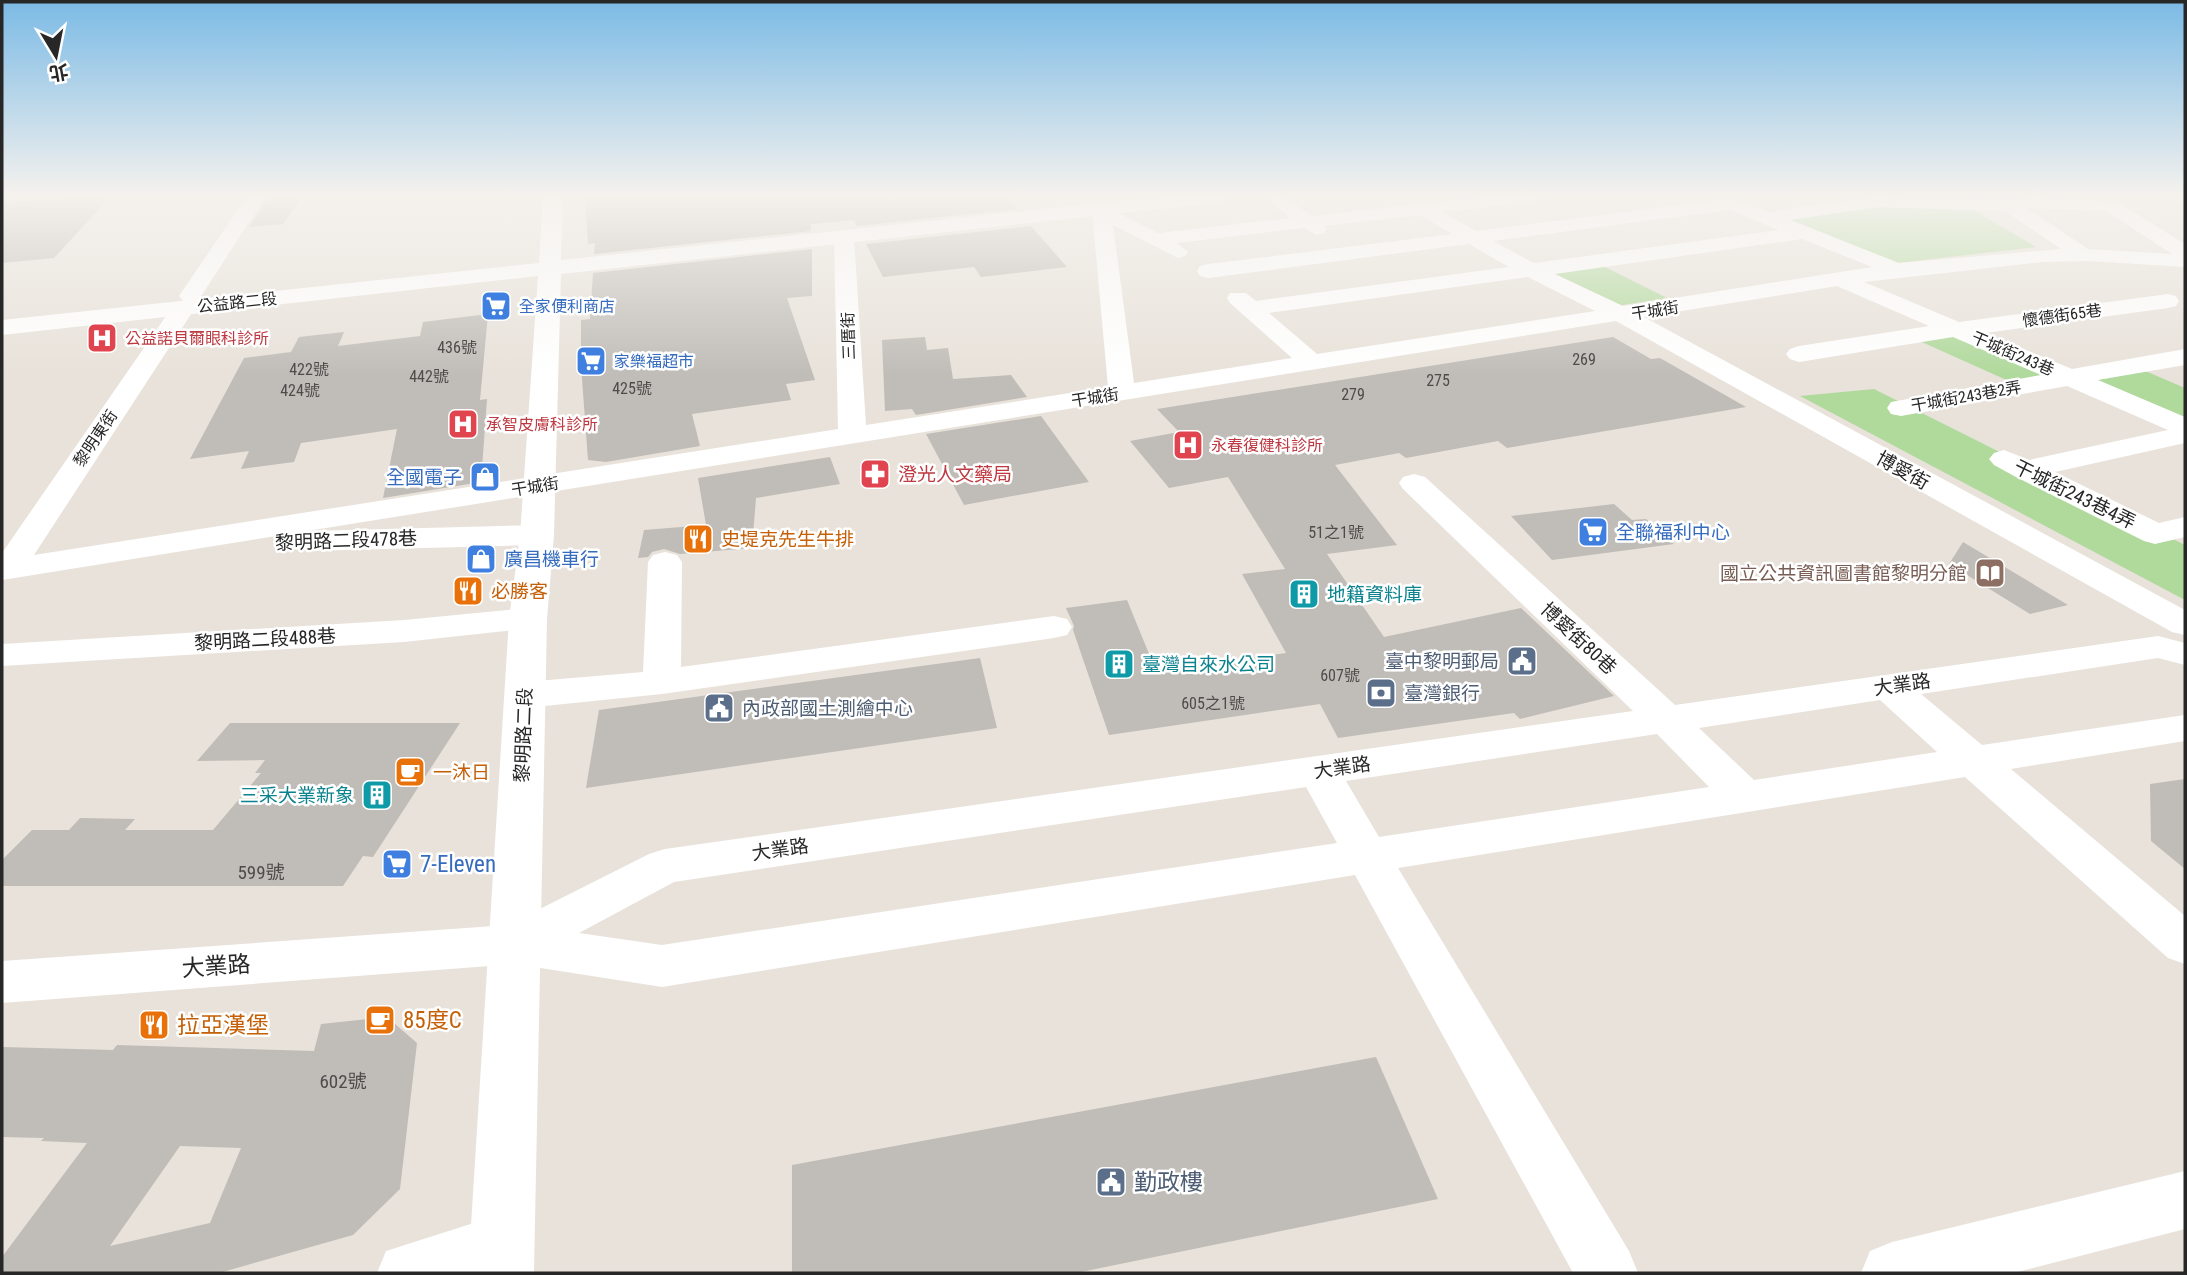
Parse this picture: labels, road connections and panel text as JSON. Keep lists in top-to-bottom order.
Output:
{
  "streets": {
    "main road": ["公益路二段", "黎明路二段"],
    "street": [
      "干城街",
      "懷德街65巷",
      "三厝街",
      "干城街243巷",
      "干城街243巷2弄",
      "黎明東街",
      "博愛街",
      "干城街243巷4弄",
      "黎明路二段478巷",
      "博愛街80巷",
      "黎明路二段488巷",
      "大業路"
    ]
  },
  "crossings": [
    ["公益路二段", "黎明東街"],
    ["公益路二段", "黎明路二段"],
    ["干城街", "三厝街"],
    ["干城街", "干城街243巷"],
    ["干城街", "黎明東街"],
    ["干城街", "博愛街"],
    ["干城街", "黎明路二段478巷"],
    ["干城街", "黎明路二段"],
    ["懷德街65巷", "干城街243巷"],
    ["干城街243巷", "干城街243巷2弄"],
    ["黎明路二段478巷", "黎明路二段"],
    ["博愛街80巷", "大業路"],
    ["黎明路二段488巷", "黎明路二段"],
    ["大業路", "黎明路二段"]
  ],
  "places": {
    "supermarket": [
      "全家便利商店",
      "家樂福超市",
      "全聯福利中心",
      "7-Eleven"
    ],
    "hospital": ["公益諾貝爾眼科診所", "承智皮膚科診所", "永春復健科診所"],
    "pharmacy": ["澄光人文藥局"],
    "shop": ["全國電子", "廣昌機車行"],
    "restaurant": ["史堤克先生牛排", "必勝客", "拉亞漢堡"],
    "library": ["國立公共資訊圖書館黎明分館"],
    "building": ["地籍資料庫", "臺灣自來水公司", "三采大業新象"],
    "public building": ["臺中黎明郵局", "內政部國土測繪中心", "勤政樓"],
    "bank": ["臺灣銀行"],
    "cafe": ["一沐日", "85度C"]
  },
  "house_numbers": [
    "436號",
    "269",
    "422號",
    "442號",
    "275",
    "425號",
    "424號",
    "279",
    "51之1號",
    "607號",
    "605之1號",
    "599號",
    "602號"
  ],
  "north": "bottom"
}
